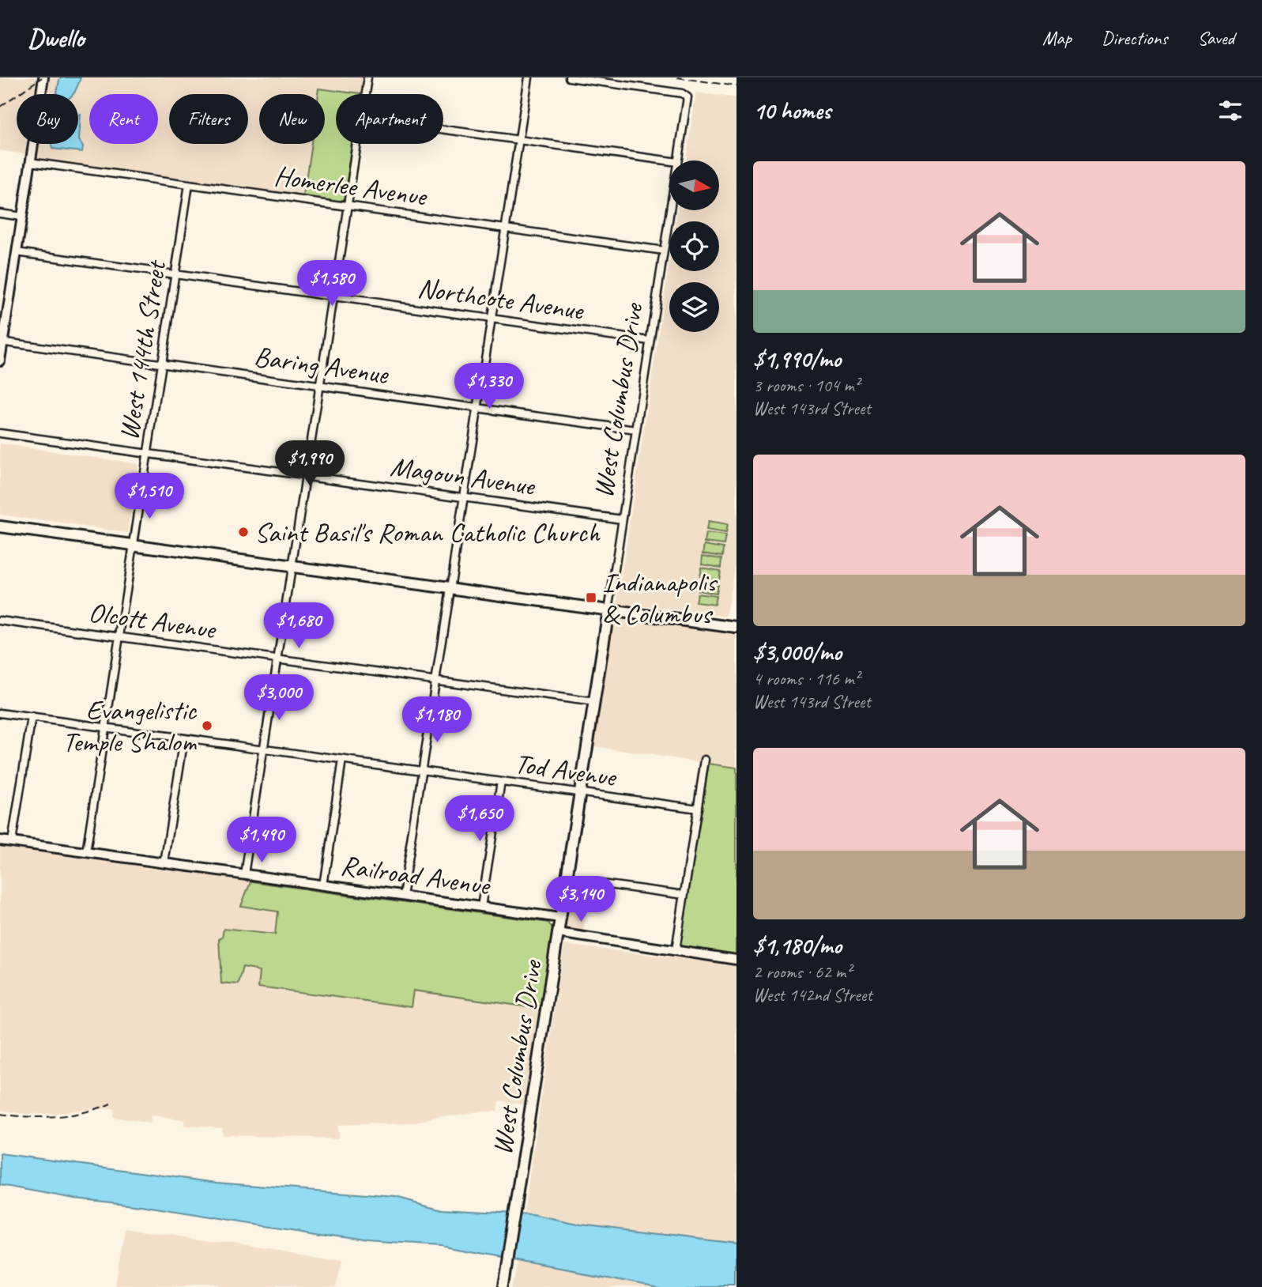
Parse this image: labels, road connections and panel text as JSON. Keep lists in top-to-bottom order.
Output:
{
  "streets": {
    "main road": ["West Columbus Drive"],
    "street": [
      "Homerlee Avenue",
      "Northcote Avenue",
      "West 144th Street",
      "Baring Avenue",
      "Magoun Avenue",
      "Olcott Avenue",
      "Tod Avenue",
      "Railroad Avenue"
    ]
  },
  "crossings": [
    ["Homerlee Avenue", "West 144th Street"],
    ["Homerlee Avenue", "West Columbus Drive"],
    ["Northcote Avenue", "West 144th Street"],
    ["Northcote Avenue", "West Columbus Drive"],
    ["West 144th Street", "Baring Avenue"],
    ["West 144th Street", "Magoun Avenue"],
    ["West 144th Street", "Olcott Avenue"],
    ["West 144th Street", "Tod Avenue"],
    ["West 144th Street", "Railroad Avenue"],
    ["Baring Avenue", "West Columbus Drive"],
    ["West Columbus Drive", "Magoun Avenue"],
    ["West Columbus Drive", "Olcott Avenue"],
    ["West Columbus Drive", "Tod Avenue"],
    ["West Columbus Drive", "Railroad Avenue"]
  ],
  "places": {
    "other": ["Saint Basil's Roman Catholic Church", "Evangelistic Temple Shalom"],
    "transit": ["Indianapolis & Columbus"]
  },
  "north": "right",
  "page": {
    "header": "Dwello",
    "nav": ["Map", "Directions", "Saved"],
    "heading": "10 homes",
    "chip": [
      "Buy",
      "Rent",
      "Filters",
      "New",
      "Apartment"
    ],
    "list": [
      {
        "name": "$1,990/mo",
        "note": "3 rooms · 104 m² · West 143rd Street"
      },
      {
        "name": "$3,000/mo",
        "note": "4 rooms · 116 m² · West 143rd Street"
      },
      {
        "name": "$1,180/mo",
        "note": "2 rooms · 62 m² · West 142nd Street"
      }
    ],
    "price": [
      "$1,580",
      "$1,330",
      "$1,990",
      "$1,510",
      "$1,680",
      "$3,000",
      "$1,180",
      "$1,650",
      "$1,490",
      "$3,140"
    ]
  }
}
